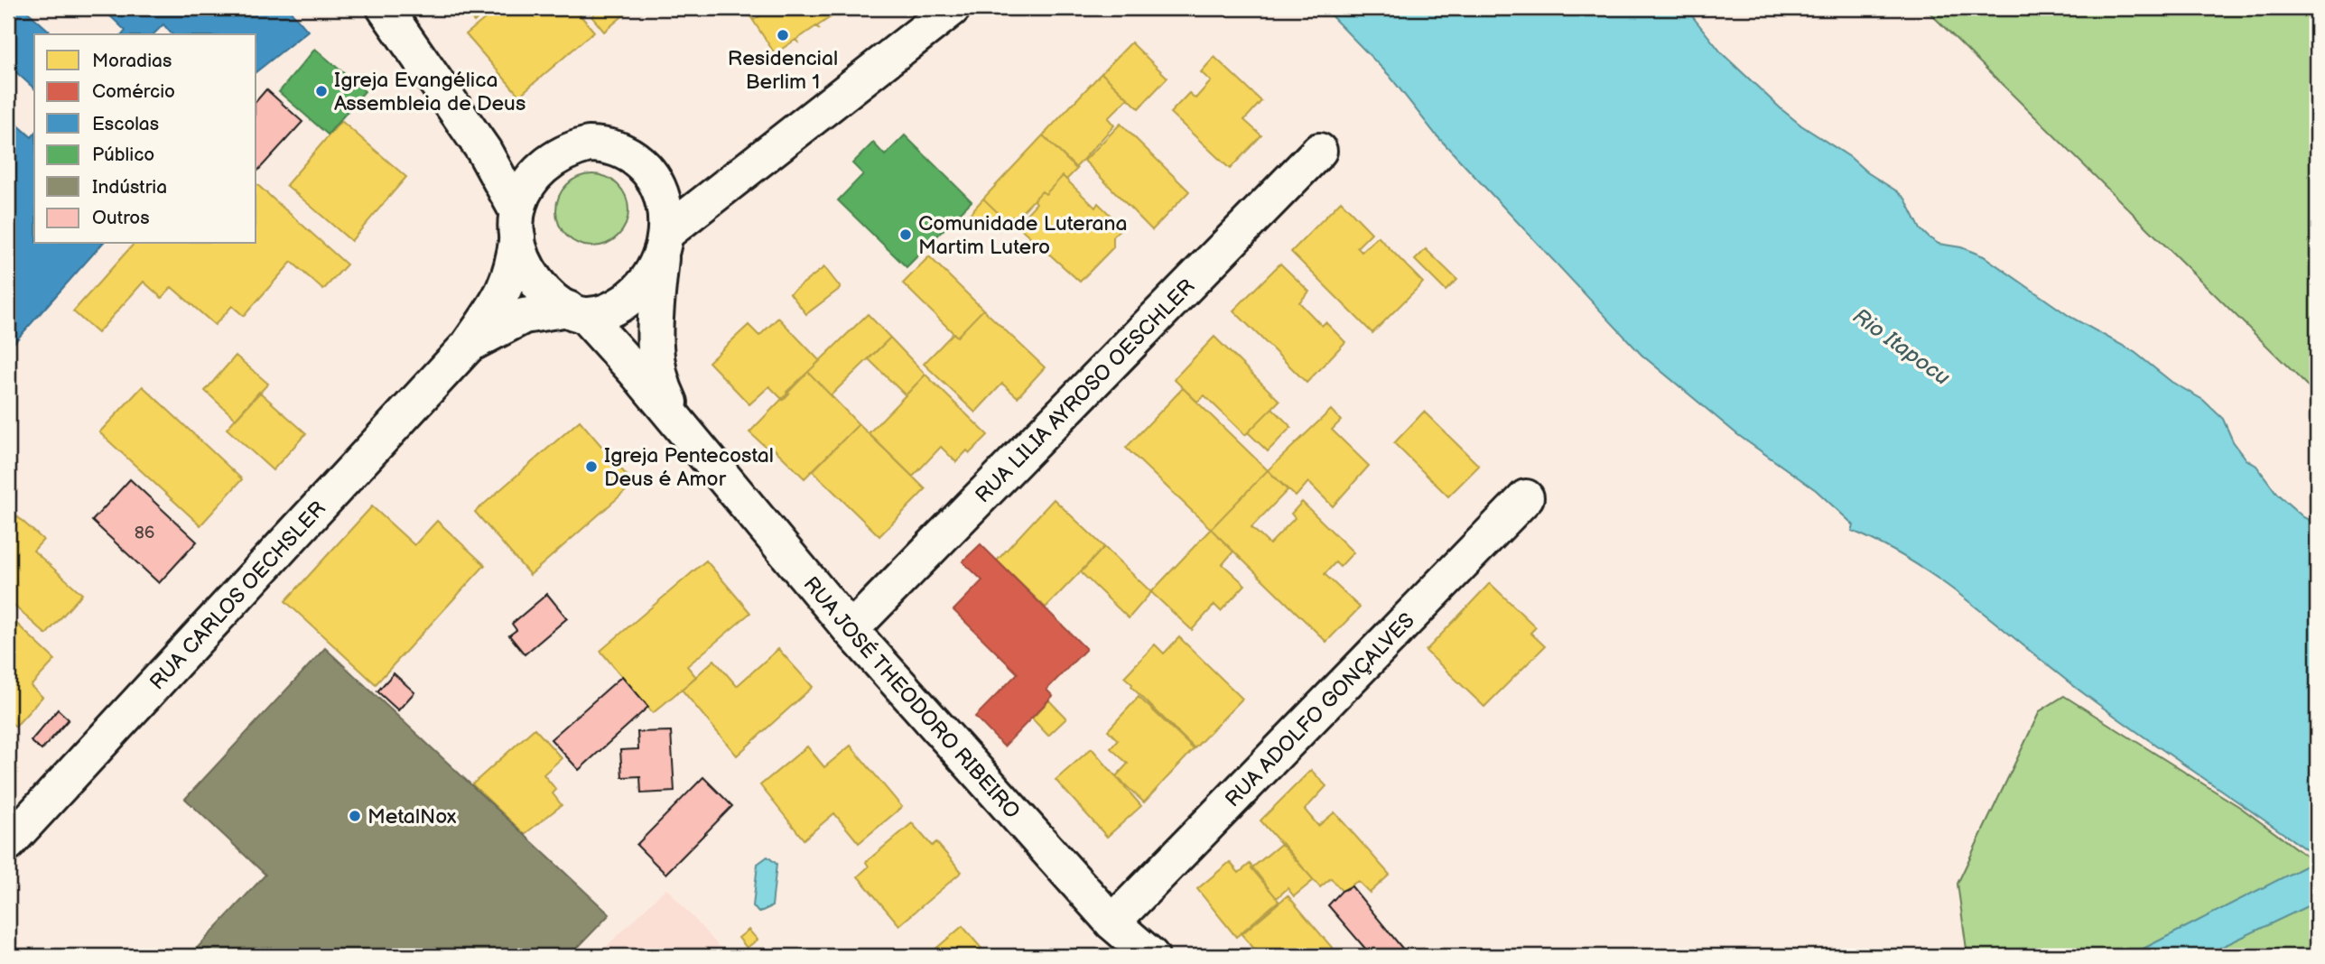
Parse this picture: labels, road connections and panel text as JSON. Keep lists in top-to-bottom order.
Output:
{
  "streets": {
    "main road": [
      "RUA LILIA AYROSO OESCHLER",
      "RUA CARLOS OECHSLER",
      "RUA JOSÉ THEODORO RIBEIRO",
      "RUA ADOLFO GONÇALVES"
    ]
  },
  "crossings": [
    ["RUA LILIA AYROSO OESCHLER", "RUA JOSÉ THEODORO RIBEIRO"],
    ["RUA CARLOS OECHSLER", "RUA JOSÉ THEODORO RIBEIRO"],
    ["RUA JOSÉ THEODORO RIBEIRO", "RUA ADOLFO GONÇALVES"]
  ],
  "water": ["Rio Itapocu"],
  "places": [
    "Residencial Berlim 1",
    "Igreja Evangélica Assembleia de Deus",
    "Comunidade Luterana Martim Lutero",
    "Igreja Pentecostal Deus é Amor",
    "MetalNox"
  ],
  "house_numbers": ["86"],
  "legend": [
    "Moradias",
    "Comércio",
    "Escolas",
    "Público",
    "Indústria",
    "Outros"
  ]
}
